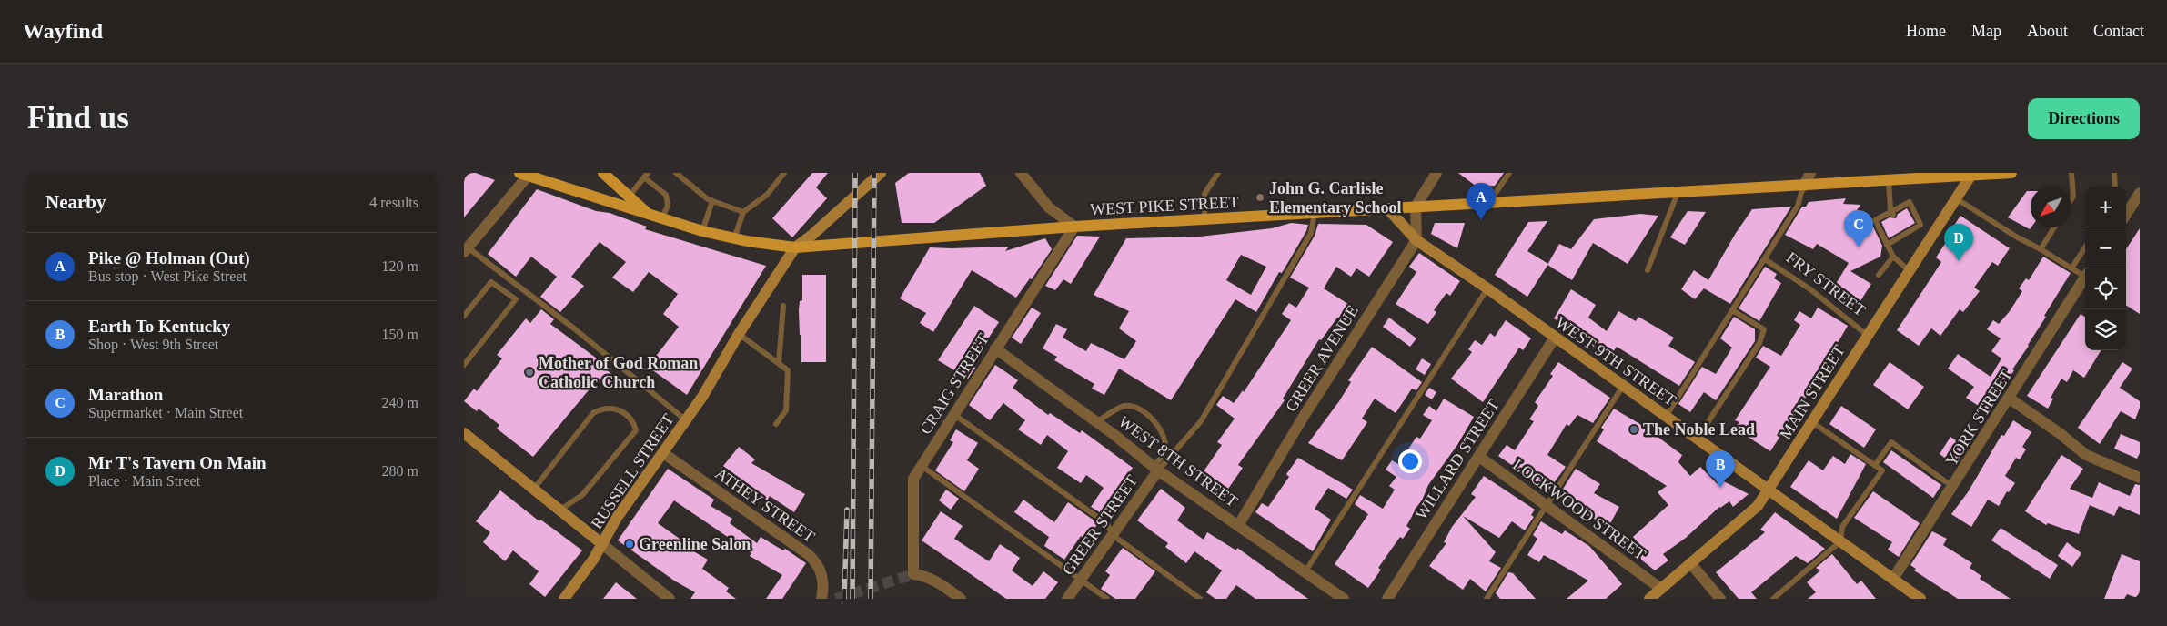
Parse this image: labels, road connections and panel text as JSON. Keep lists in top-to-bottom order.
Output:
{
  "streets": {
    "main road": ["WEST PIKE STREET"],
    "street": [
      "GREER AVENUE",
      "WEST 9TH STREET",
      "CRAIG STREET",
      "MAIN STREET",
      "YORK STREET",
      "WILLARD STREET",
      "WEST 8TH STREET",
      "RUSSELL STREET",
      "ATHEY STREET",
      "LOCKWOOD STREET",
      "GREER STREET"
    ],
    "lane": ["FRY STREET"]
  },
  "crossings": [
    ["WEST PIKE STREET", "WEST 9TH STREET"],
    ["WEST PIKE STREET", "CRAIG STREET"],
    ["WEST PIKE STREET", "MAIN STREET"],
    ["WEST PIKE STREET", "RUSSELL STREET"],
    ["FRY STREET", "MAIN STREET"],
    ["GREER AVENUE", "WEST 9TH STREET"],
    ["GREER AVENUE", "WEST 8TH STREET"],
    ["WEST 9TH STREET", "MAIN STREET"],
    ["WEST 9TH STREET", "YORK STREET"],
    ["WEST 9TH STREET", "WILLARD STREET"],
    ["CRAIG STREET", "WEST 8TH STREET"],
    ["MAIN STREET", "LOCKWOOD STREET"],
    ["WILLARD STREET", "LOCKWOOD STREET"],
    ["WEST 8TH STREET", "GREER STREET"],
    ["RUSSELL STREET", "ATHEY STREET"]
  ],
  "places": [
    "John G. Carlisle Elementary School",
    "Mother of God Roman Catholic Church",
    "The Noble Lead",
    "Greenline Salon"
  ],
  "north": "bottom left",
  "page": {
    "header": "Wayfind",
    "nav": [
      "Home",
      "Map",
      "About",
      "Contact"
    ],
    "buttons": "Directions",
    "title": "Find us",
    "heading": ["Nearby", "4 results"],
    "pins": [
      "A",
      "C",
      "D",
      "B"
    ],
    "map_buttons": ["+", "−"],
    "list": [
      {
        "mark": "A",
        "name": "Pike @ Holman (Out)",
        "note": "Bus stop · West Pike Street",
        "value": "120 m"
      },
      {
        "mark": "B",
        "name": "Earth To Kentucky",
        "note": "Shop · West 9th Street",
        "value": "150 m"
      },
      {
        "mark": "C",
        "name": "Marathon",
        "note": "Supermarket · Main Street",
        "value": "240 m"
      },
      {
        "mark": "D",
        "name": "Mr T's Tavern On Main",
        "note": "Place · Main Street",
        "value": "280 m"
      }
    ]
  }
}
